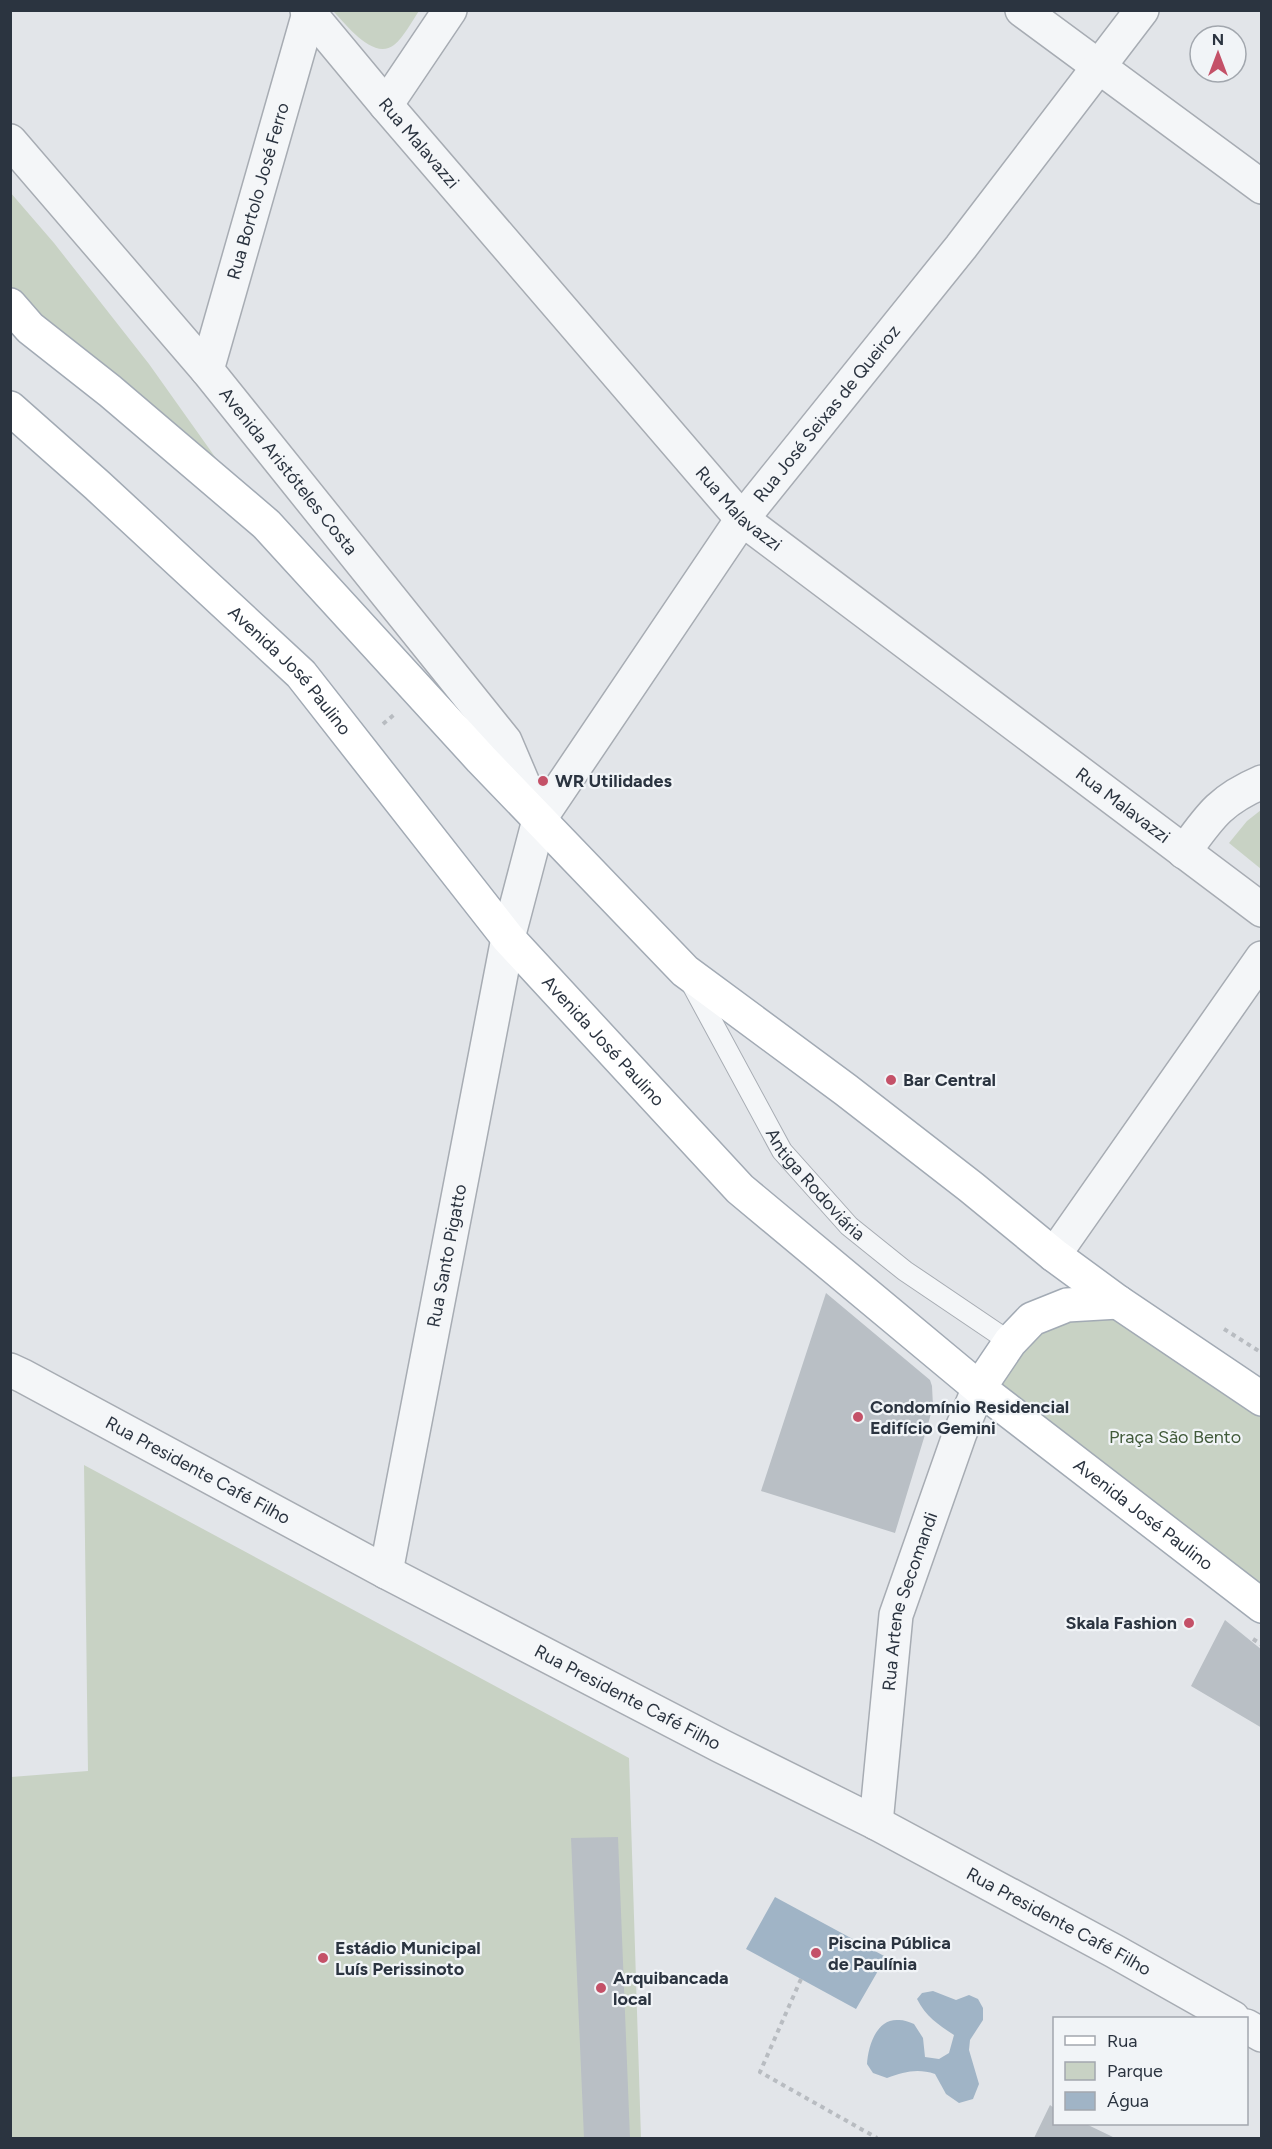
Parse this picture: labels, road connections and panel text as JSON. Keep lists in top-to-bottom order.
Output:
{
  "streets": {
    "main road": ["Avenida José Paulino"],
    "street": [
      "Rua Malavazzi",
      "Rua Bortolo José Ferro",
      "Rua José Seixas de Queiroz",
      "Avenida Aristóteles Costa",
      "Rua Santo Pigatto",
      "Rua Presidente Café Filho",
      "Rua Artene Secomandi"
    ],
    "lane": ["Antiga Rodoviária"]
  },
  "crossings": [
    ["Rua Malavazzi", "Rua Bortolo José Ferro"],
    ["Rua Malavazzi", "Rua José Seixas de Queiroz"],
    ["Rua Bortolo José Ferro", "Avenida Aristóteles Costa"],
    ["Rua José Seixas de Queiroz", "Avenida Aristóteles Costa"],
    ["Rua José Seixas de Queiroz", "Avenida José Paulino"],
    ["Rua José Seixas de Queiroz", "Rua Santo Pigatto"],
    ["Avenida José Paulino", "Rua Santo Pigatto"],
    ["Avenida José Paulino", "Rua Artene Secomandi"],
    ["Rua Santo Pigatto", "Rua Presidente Café Filho"],
    ["Rua Presidente Café Filho", "Rua Artene Secomandi"]
  ],
  "parks": ["Praça São Bento"],
  "places": [
    "WR Utilidades",
    "Bar Central",
    "Condomínio Residencial Edifício Gemini",
    "Skala Fashion",
    "Piscina Pública de Paulínia",
    "Estádio Municipal Luís Perissinoto",
    "Arquibancada local"
  ],
  "legend": ["Rua", "Parque", "Água"],
  "north": "top"
}
